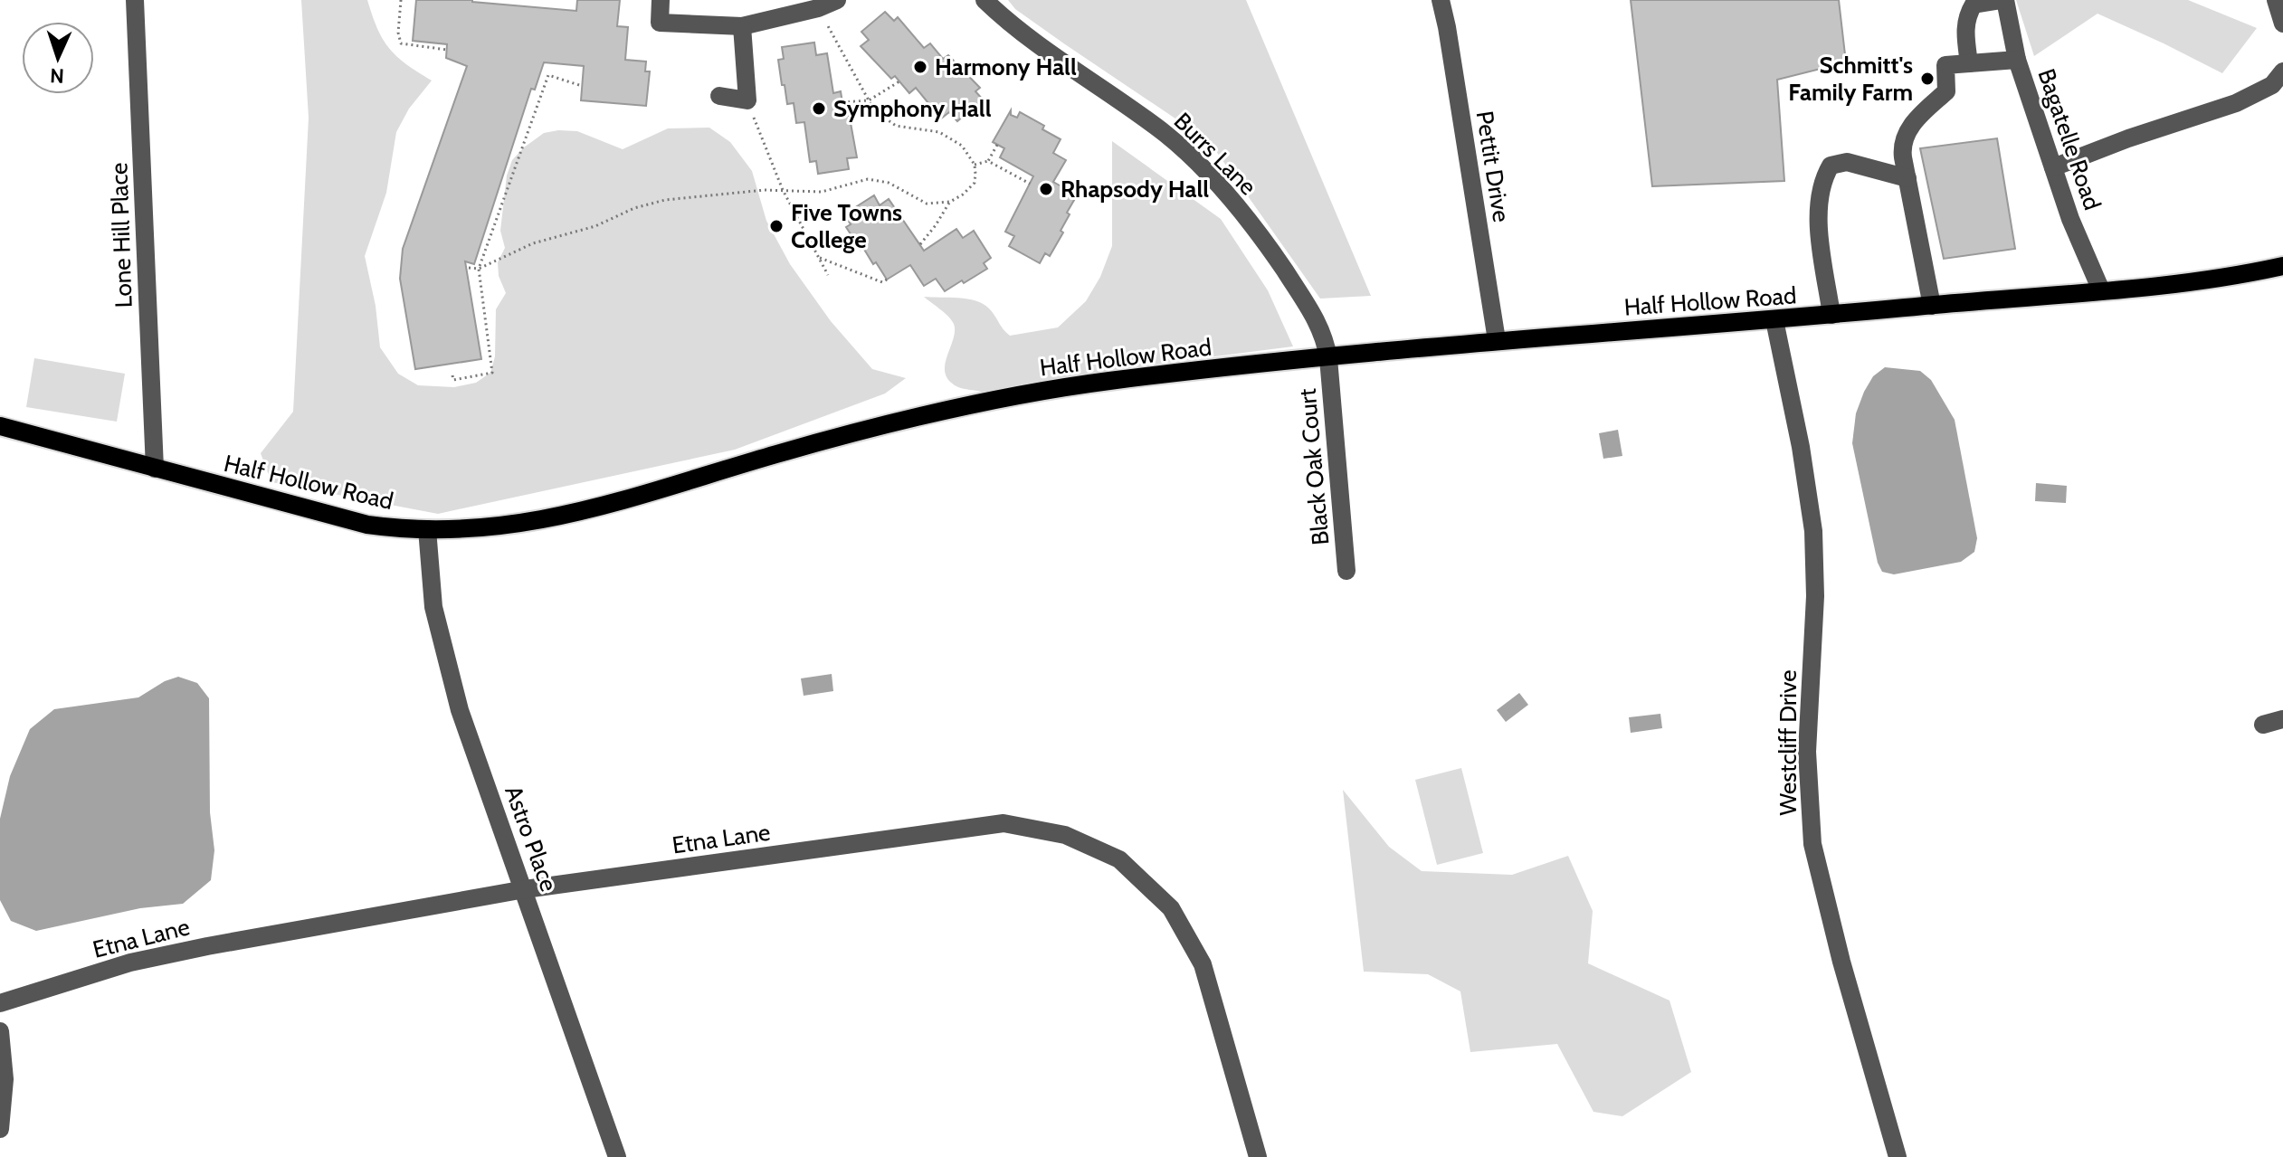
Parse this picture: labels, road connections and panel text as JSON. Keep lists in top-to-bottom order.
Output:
{
  "streets": {
    "main road": ["Half Hollow Road"],
    "street": [
      "Bagatelle Road",
      "Burrs Lane",
      "Pettit Drive",
      "Lone Hill Place",
      "Black Oak Court",
      "Westcliff Drive",
      "Astro Place",
      "Etna Lane"
    ]
  },
  "crossings": [
    ["Bagatelle Road", "Half Hollow Road"],
    ["Burrs Lane", "Half Hollow Road"],
    ["Burrs Lane", "Black Oak Court"],
    ["Pettit Drive", "Half Hollow Road"],
    ["Lone Hill Place", "Half Hollow Road"],
    ["Half Hollow Road", "Black Oak Court"],
    ["Half Hollow Road", "Westcliff Drive"],
    ["Half Hollow Road", "Astro Place"],
    ["Astro Place", "Etna Lane"]
  ],
  "places": [
    "Harmony Hall",
    "Schmitt's Family Farm",
    "Symphony Hall",
    "Rhapsody Hall",
    "Five Towns College"
  ],
  "north": "bottom"
}
